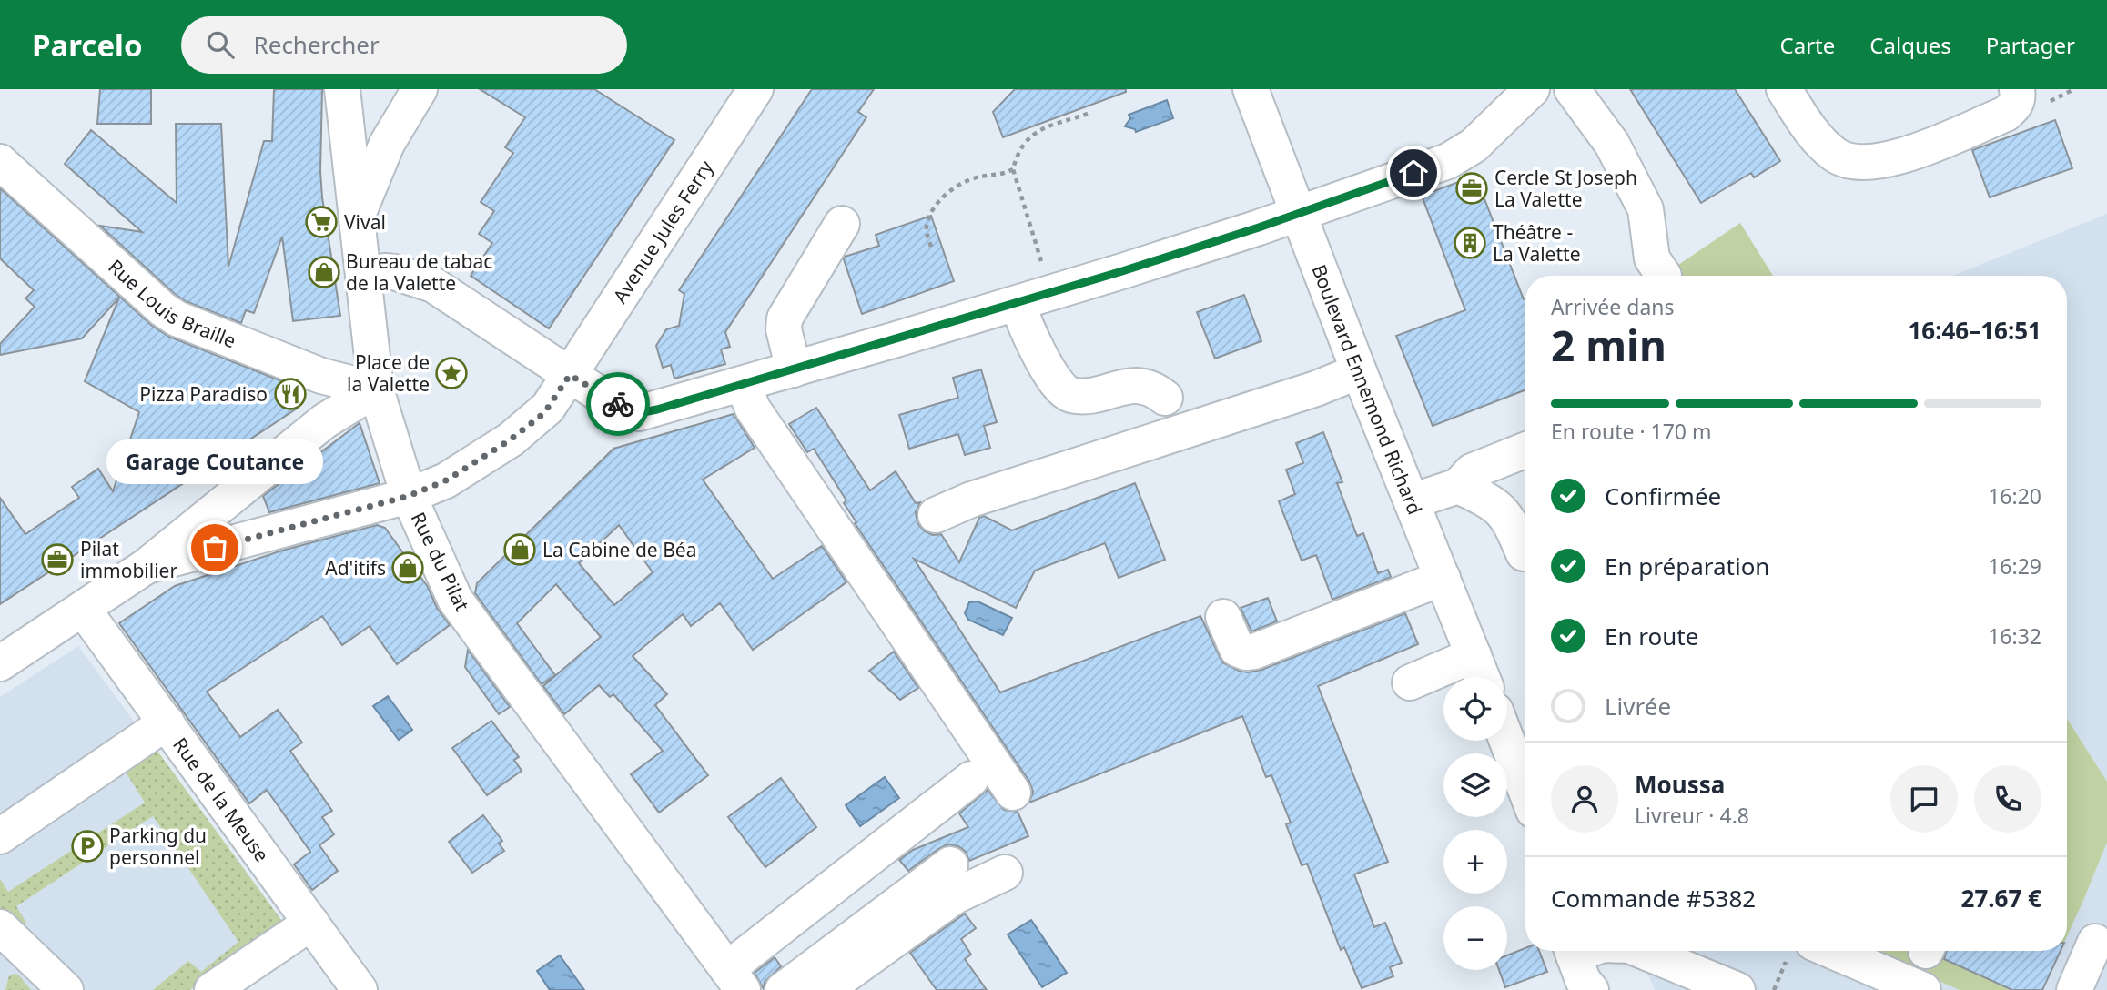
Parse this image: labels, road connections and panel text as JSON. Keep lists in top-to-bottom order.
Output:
{
  "streets": {
    "street": [
      "Avenue Jules Ferry",
      "Rue Louis Braille",
      "Boulevard Ennemond Richard",
      "Rue du Pilat",
      "Rue de la Meuse"
    ]
  },
  "crossings": [
    ["Avenue Jules Ferry", "Rue du Pilat"],
    ["Rue Louis Braille", "Rue du Pilat"]
  ],
  "places": {
    "office": ["Cercle St Joseph La Valette", "Pilat immobilier"],
    "supermarket": ["Vival"],
    "building": ["Théâtre - La Valette"],
    "shop": ["Bureau de tabac de la Valette", "La Cabine de Béa", "Ad'itifs"],
    "place": ["Place de la Valette"],
    "restaurant": ["Pizza Paradiso"],
    "other": ["Garage Coutance"],
    "parking": ["Parking du personnel"]
  },
  "page": {
    "header": "Parcelo",
    "search": "Rechercher",
    "nav": ["Carte", "Calques", "Partager"],
    "heading": ["2 min", "Arrivée dans", "16:46–16:51"],
    "panel": [
      "Moussa",
      "Livreur · 4.8",
      "Commande #5382",
      "27.67 €"
    ],
    "bar": "En route · 170 m",
    "bubble": "Garage Coutance",
    "list": [
      ["Confirmée", "16:20"],
      ["En préparation", "16:29"],
      ["En route", "16:32"],
      "Livrée"
    ],
    "map_buttons": ["+", "−"]
  }
}
